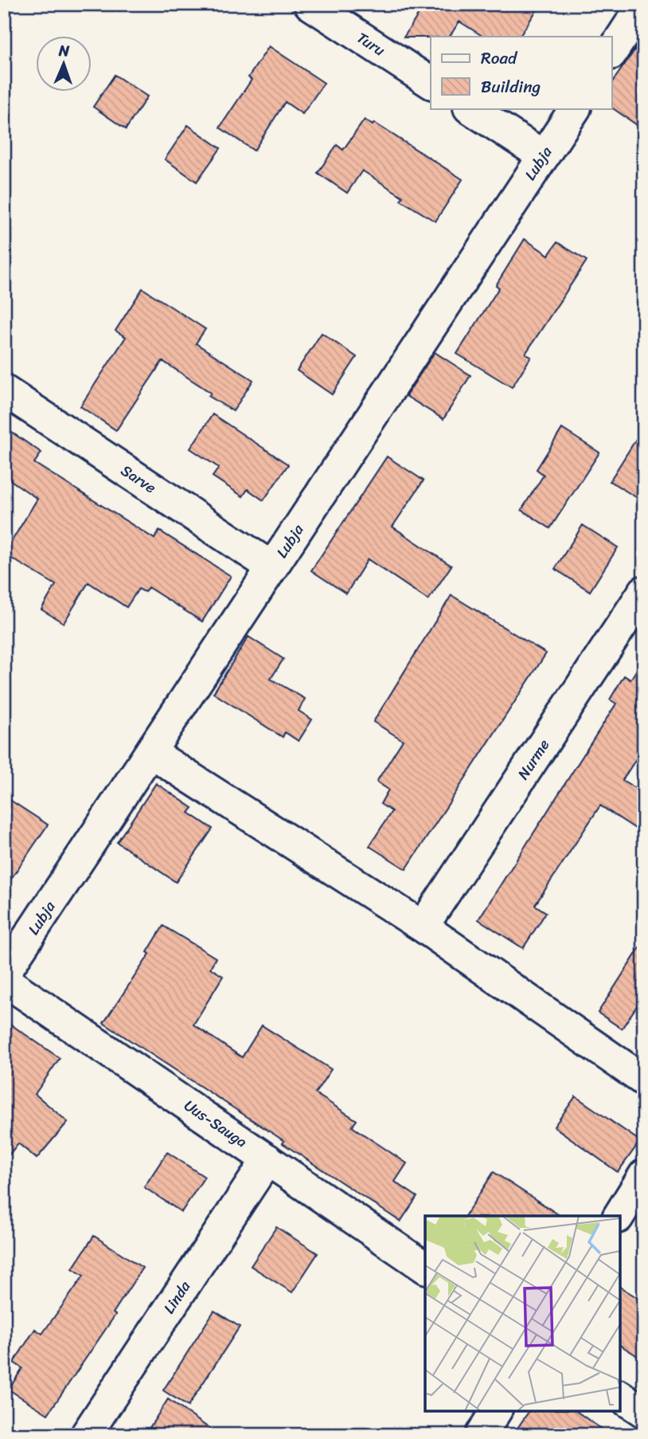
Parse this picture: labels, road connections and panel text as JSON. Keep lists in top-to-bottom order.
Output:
{
  "streets": {
    "street": [
      "Turu",
      "Lubja",
      "Sarve",
      "Nurme",
      "Uus-Sauga",
      "Linda"
    ]
  },
  "crossings": [
    ["Lubja", "Sarve"],
    ["Uus-Sauga", "Linda"]
  ],
  "legend": ["Road", "Building"],
  "north": "top"
}
